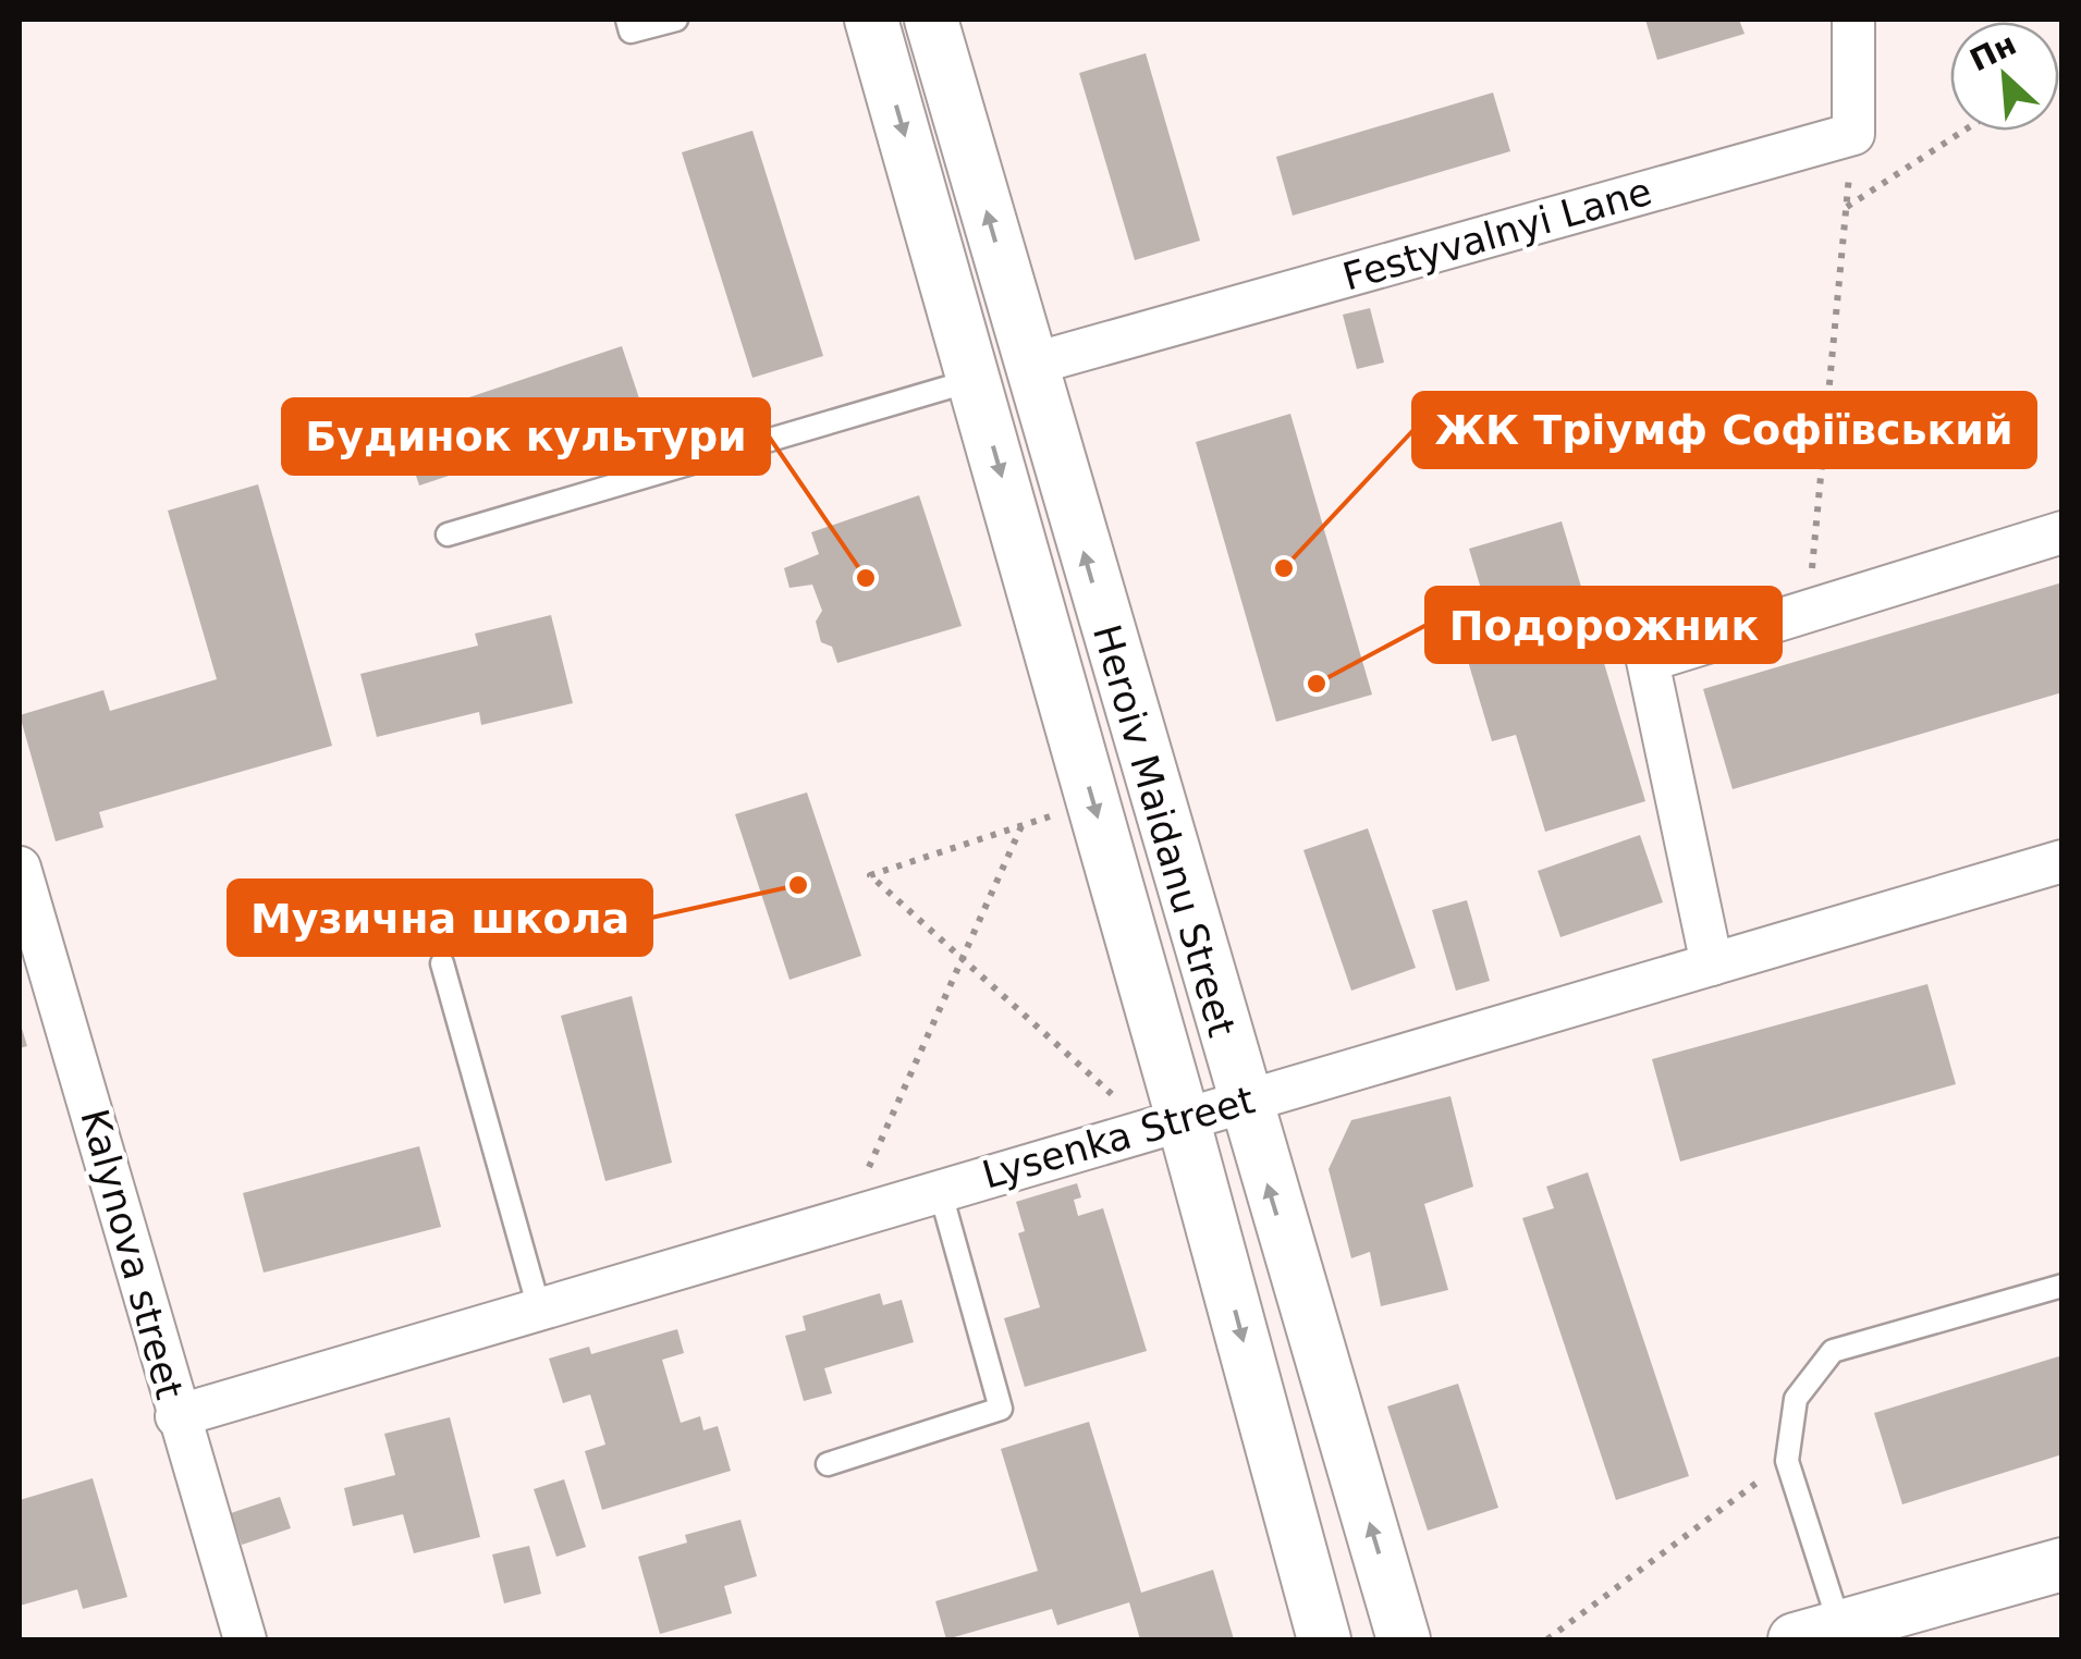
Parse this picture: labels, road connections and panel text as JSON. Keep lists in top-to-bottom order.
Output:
{
  "streets": {
    "street": [
      "Festyvalnyi Lane",
      "Heroiv Maidanu Street",
      "Lysenka Street",
      "Kalynova street"
    ]
  },
  "crossings": [
    ["Festyvalnyi Lane", "Heroiv Maidanu Street"],
    ["Heroiv Maidanu Street", "Lysenka Street"],
    ["Lysenka Street", "Kalynova street"]
  ],
  "places": [
    "ЖК Тріумф Софіївський",
    "Будинок культури",
    "Подорожник",
    "Музична школа"
  ],
  "north": "top left"
}
